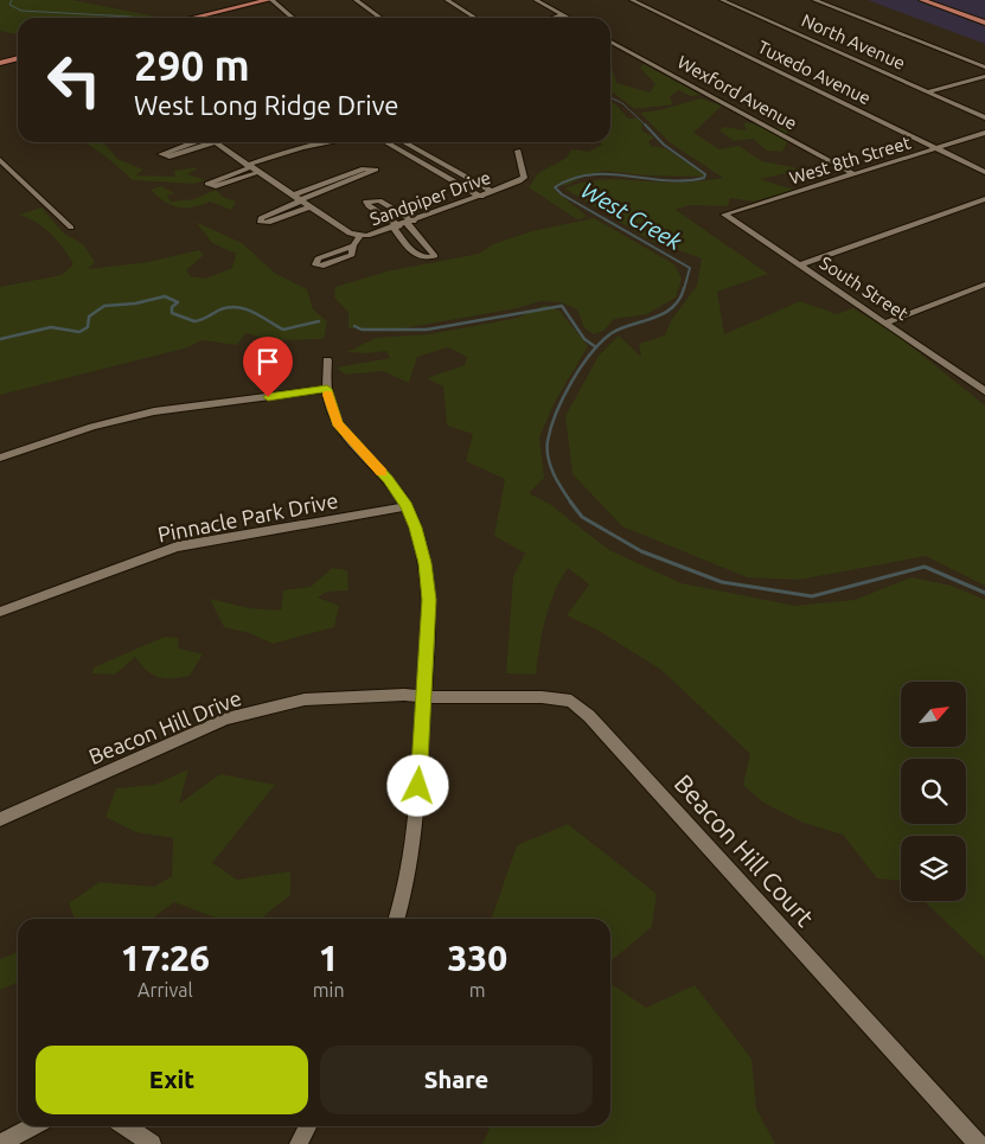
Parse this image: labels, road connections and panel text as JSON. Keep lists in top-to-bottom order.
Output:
{
  "streets": {
    "street": [
      "North Avenue",
      "Tuxedo Avenue",
      "Wexford Avenue",
      "West 8th Street",
      "Sandpiper Drive",
      "South Street",
      "Pinnacle Park Drive",
      "Beacon Hill Drive",
      "Beacon Hill Court"
    ]
  },
  "crossings": [
    ["Tuxedo Avenue", "West 8th Street"],
    ["Wexford Avenue", "West 8th Street"],
    ["West 8th Street", "South Street"],
    ["Beacon Hill Drive", "Beacon Hill Court"]
  ],
  "water": ["West Creek"],
  "north": "top right",
  "page": {
    "turn": ["290 m", "West Long Ridge Drive"],
    "eta": [
      "17:26",
      "Arrival",
      "1",
      "min",
      "330",
      "m"
    ],
    "buttons": ["Exit", "Share"]
  }
}
